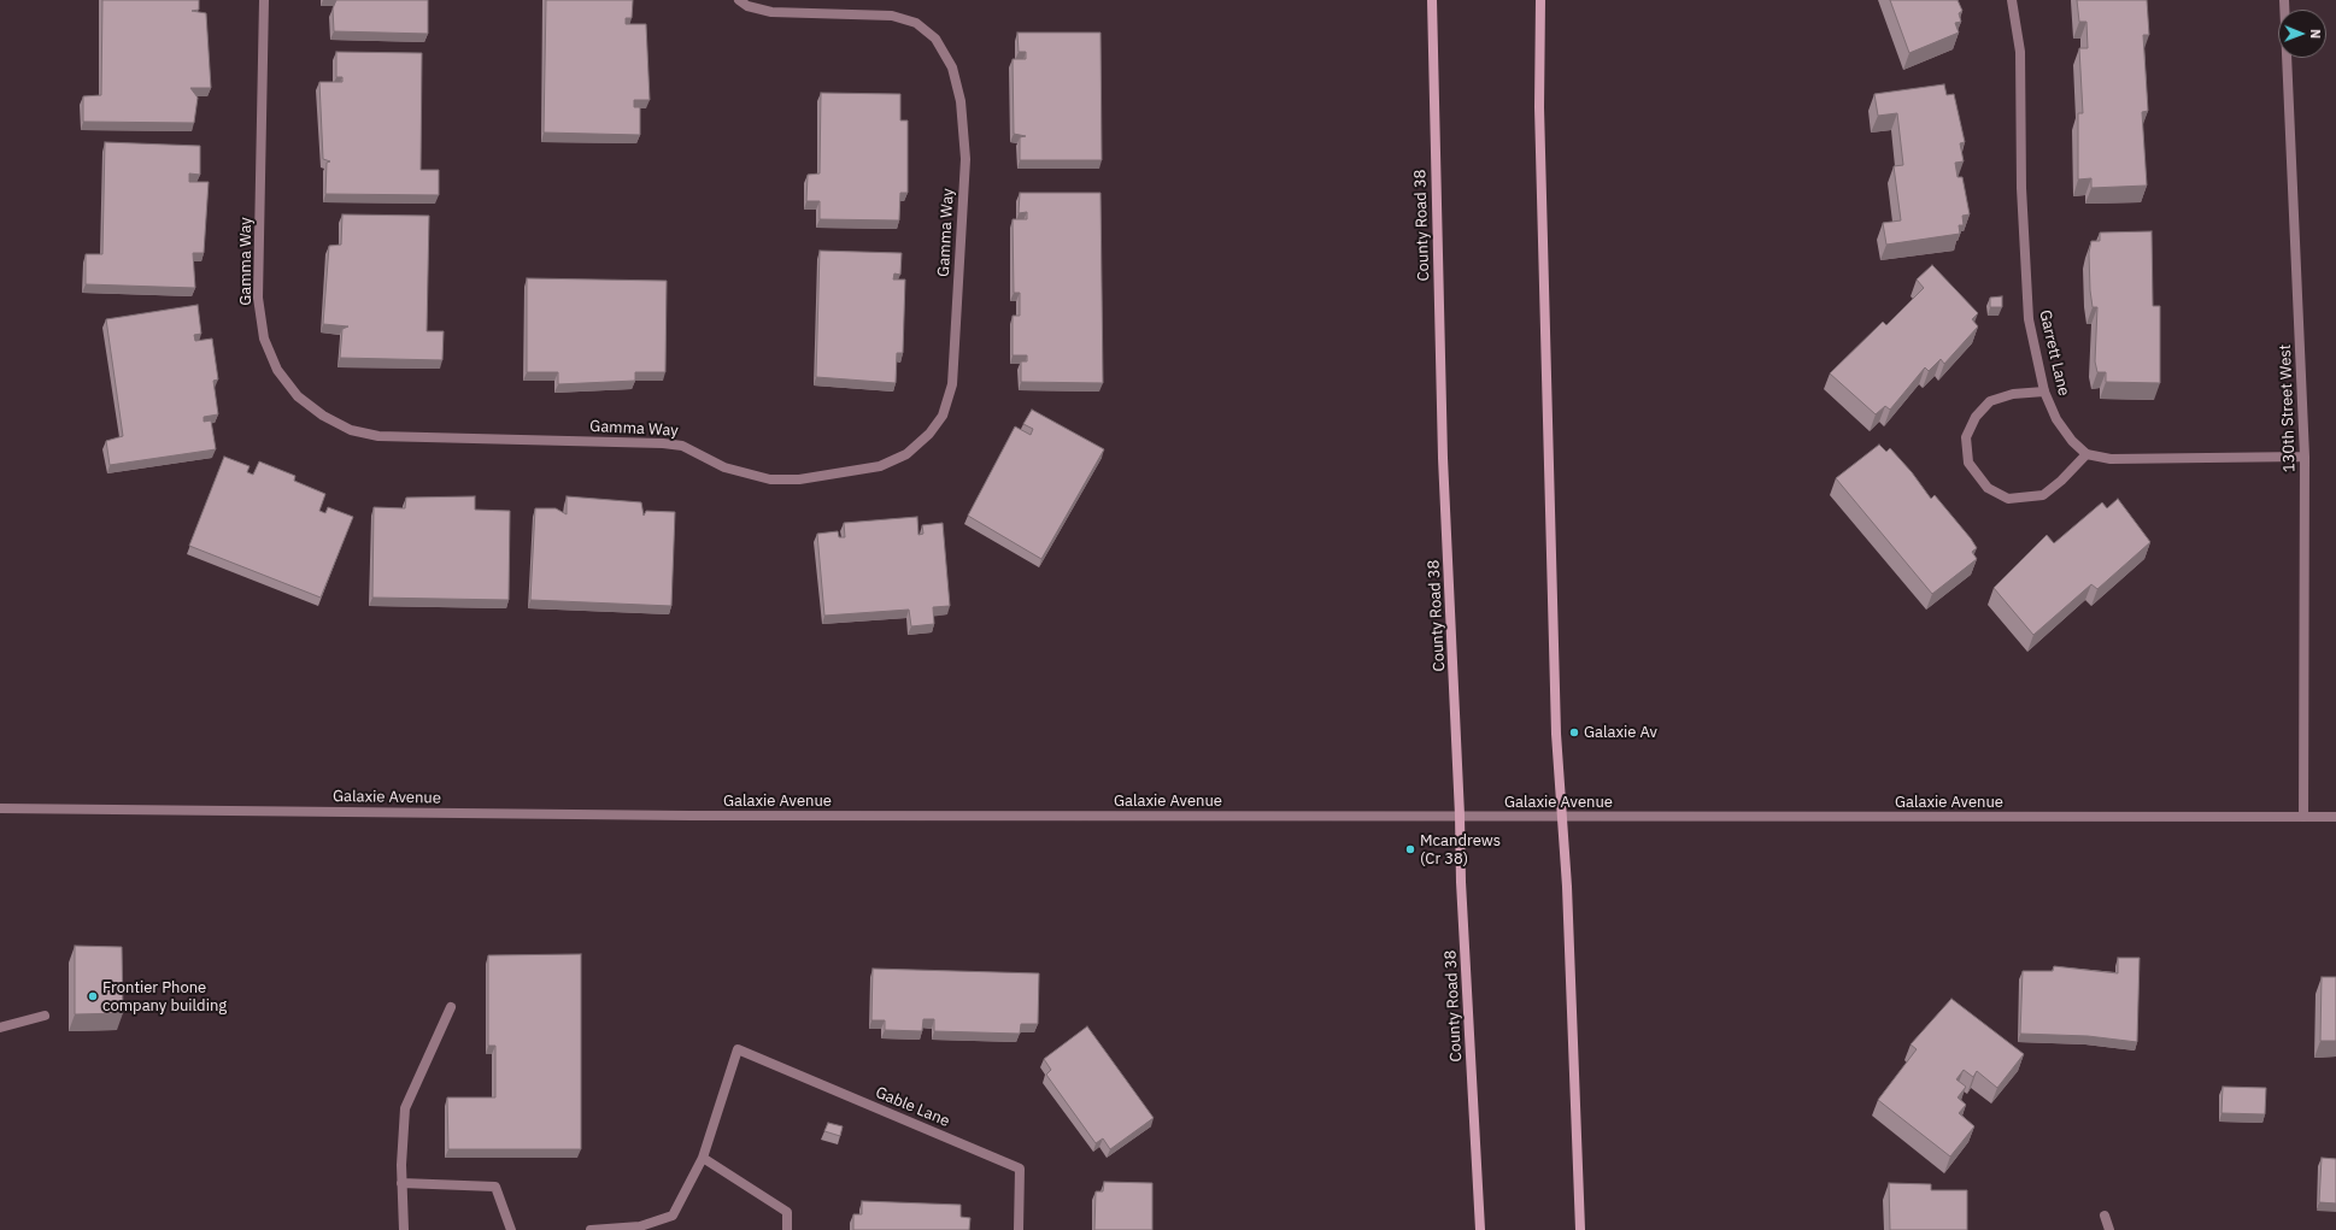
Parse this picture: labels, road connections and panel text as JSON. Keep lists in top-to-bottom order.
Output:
{
  "streets": {
    "main road": ["County Road 38"],
    "street": [
      "Gamma Way",
      "Garrett Lane",
      "130th Street West",
      "Galaxie Avenue",
      "Gable Lane"
    ]
  },
  "crossings": [
    ["County Road 38", "Galaxie Avenue"],
    ["130th Street West", "Galaxie Avenue"]
  ],
  "places": ["Galaxie Av", "Mcandrews (Cr 38)", "Frontier Phone company building"],
  "north": "right"
}
